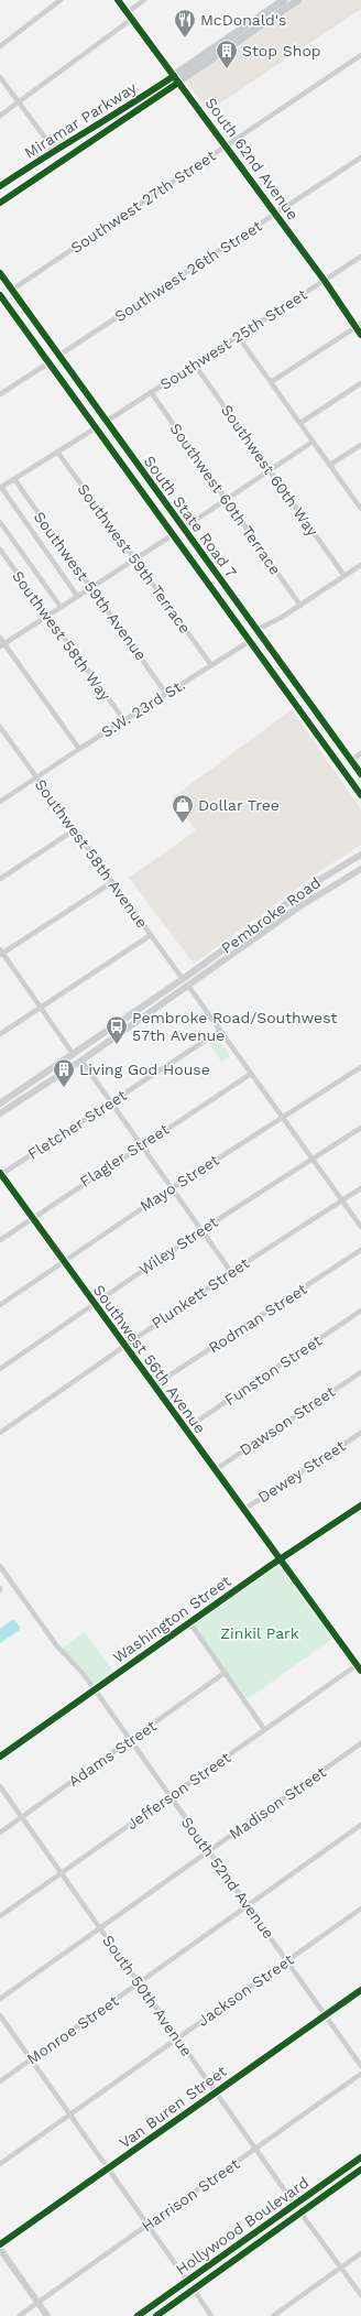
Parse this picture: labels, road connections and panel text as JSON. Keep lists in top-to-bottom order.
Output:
{
  "streets": {
    "highway": ["Hollywood Boulevard"],
    "main road": ["Miramar Parkway", "South State Road 7"],
    "street": [
      "South 62nd Avenue",
      "Southwest 27th Street",
      "Southwest 26th Street",
      "Southwest 25th Street",
      "Southwest 60th Way",
      "Southwest 60th Terrace",
      "Southwest 59th Terrace",
      "Southwest 59th Avenue",
      "Southwest 58th Way",
      "S.W. 23rd St.",
      "Southwest 58th Avenue",
      "Pembroke Road",
      "Fletcher Street",
      "Flagler Street",
      "Mayo Street",
      "Wiley Street",
      "Plunkett Street",
      "Rodman Street",
      "Southwest 56th Avenue",
      "Funston Street",
      "Dawson Street",
      "Dewey Street",
      "Washington Street",
      "Adams Street",
      "Jefferson Street",
      "Madison Street",
      "South 52nd Avenue",
      "Jackson Street",
      "South 50th Avenue",
      "Monroe Street",
      "Van Buren Street",
      "Harrison Street"
    ]
  },
  "crossings": [
    ["Miramar Parkway", "South 62nd Avenue"],
    ["South 62nd Avenue", "Southwest 27th Street"],
    ["South 62nd Avenue", "Southwest 26th Street"],
    ["South 62nd Avenue", "Southwest 25th Street"],
    ["Southwest 27th Street", "South State Road 7"],
    ["Southwest 26th Street", "South State Road 7"],
    ["Southwest 25th Street", "Southwest 60th Way"],
    ["Southwest 25th Street", "Southwest 60th Terrace"],
    ["Southwest 25th Street", "South State Road 7"],
    ["South State Road 7", "S.W. 23rd St."],
    ["Southwest 59th Terrace", "S.W. 23rd St."],
    ["Southwest 59th Avenue", "S.W. 23rd St."],
    ["Southwest 58th Way", "S.W. 23rd St."],
    ["S.W. 23rd St.", "Southwest 58th Avenue"],
    ["Southwest 58th Avenue", "Pembroke Road"],
    ["Fletcher Street", "Southwest 56th Avenue"],
    ["Flagler Street", "Southwest 56th Avenue"],
    ["Mayo Street", "Southwest 56th Avenue"],
    ["Wiley Street", "Southwest 56th Avenue"],
    ["Plunkett Street", "Southwest 56th Avenue"],
    ["Rodman Street", "Southwest 56th Avenue"],
    ["Southwest 56th Avenue", "Funston Street"],
    ["Southwest 56th Avenue", "Dawson Street"],
    ["Southwest 56th Avenue", "Dewey Street"],
    ["Southwest 56th Avenue", "Washington Street"],
    ["Southwest 56th Avenue", "Jefferson Street"],
    ["Washington Street", "South 52nd Avenue"],
    ["Adams Street", "South 52nd Avenue"],
    ["Adams Street", "South 50th Avenue"],
    ["Jefferson Street", "South 52nd Avenue"],
    ["Jefferson Street", "South 50th Avenue"],
    ["Madison Street", "South 52nd Avenue"],
    ["Madison Street", "South 50th Avenue"],
    ["South 52nd Avenue", "Jackson Street"],
    ["South 52nd Avenue", "Monroe Street"],
    ["South 52nd Avenue", "Van Buren Street"],
    ["Jackson Street", "South 50th Avenue"],
    ["South 50th Avenue", "Monroe Street"],
    ["South 50th Avenue", "Van Buren Street"],
    ["South 50th Avenue", "Harrison Street"],
    ["South 50th Avenue", "Hollywood Boulevard"]
  ],
  "parks": ["Zinkil Park"],
  "places": {
    "restaurant": ["McDonald's"],
    "building": ["Stop Shop", "Living God House"],
    "shop": ["Dollar Tree"],
    "bus stop": ["Pembroke Road/Southwest 57th Avenue"]
  }
}
